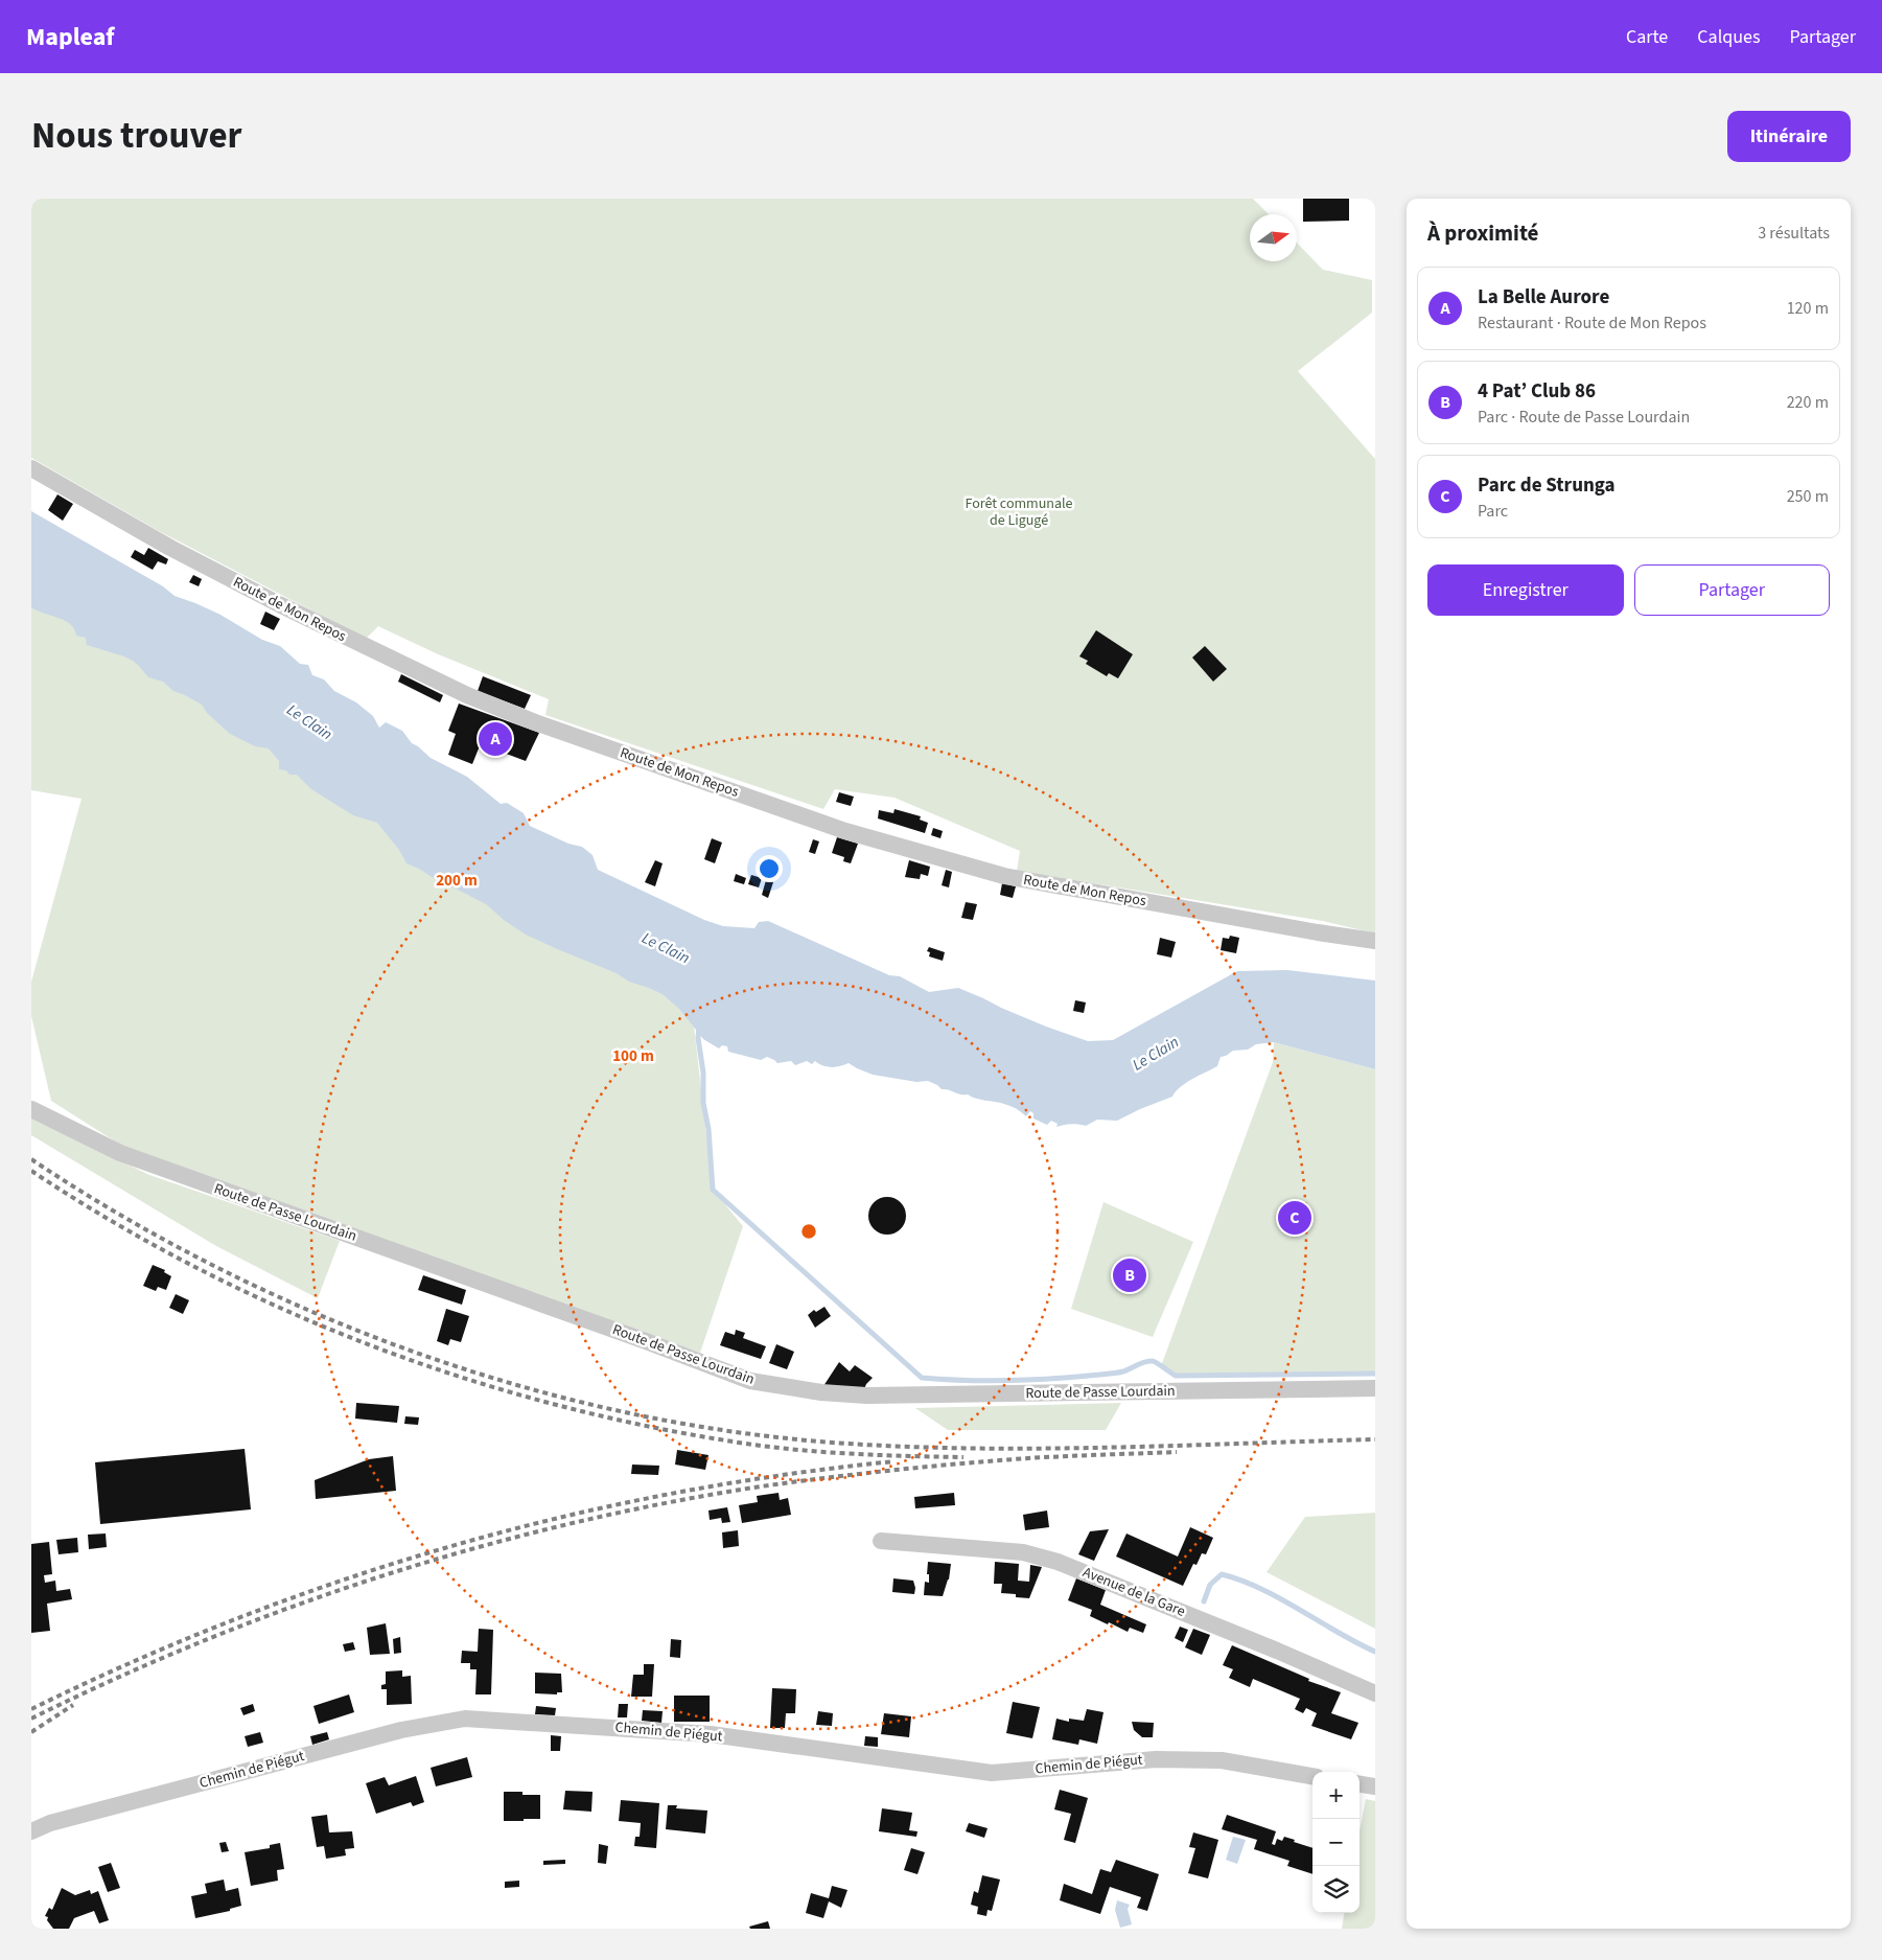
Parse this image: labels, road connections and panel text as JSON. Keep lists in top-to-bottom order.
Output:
{
  "streets": {
    "street": [
      "Route de Mon Repos",
      "Route de Passe Lourdain",
      "Avenue de la Gare",
      "Chemin de Piégut"
    ]
  },
  "water": ["Le Clain"],
  "parks": ["Forêt communale de Ligugé"],
  "north": "right",
  "page": {
    "header": "Mapleaf",
    "nav": ["Carte", "Calques", "Partager"],
    "title": "Nous trouver",
    "buttons": [
      "Itinéraire",
      ["Enregistrer", "Partager"]
    ],
    "heading": ["À proximité", "3 résultats"],
    "list": [
      {
        "mark": "A",
        "name": "La Belle Aurore",
        "note": "Restaurant · Route de Mon Repos",
        "value": "120 m"
      },
      {
        "mark": "B",
        "name": "4 Pat’ Club 86",
        "note": "Parc · Route de Passe Lourdain",
        "value": "220 m"
      },
      {
        "mark": "C",
        "name": "Parc de Strunga",
        "note": "Parc",
        "value": "250 m"
      }
    ],
    "pins": ["A", "C", "B"],
    "map_buttons": ["+", "−"]
  },
  "rings": ["200 m", "100 m"]
}
